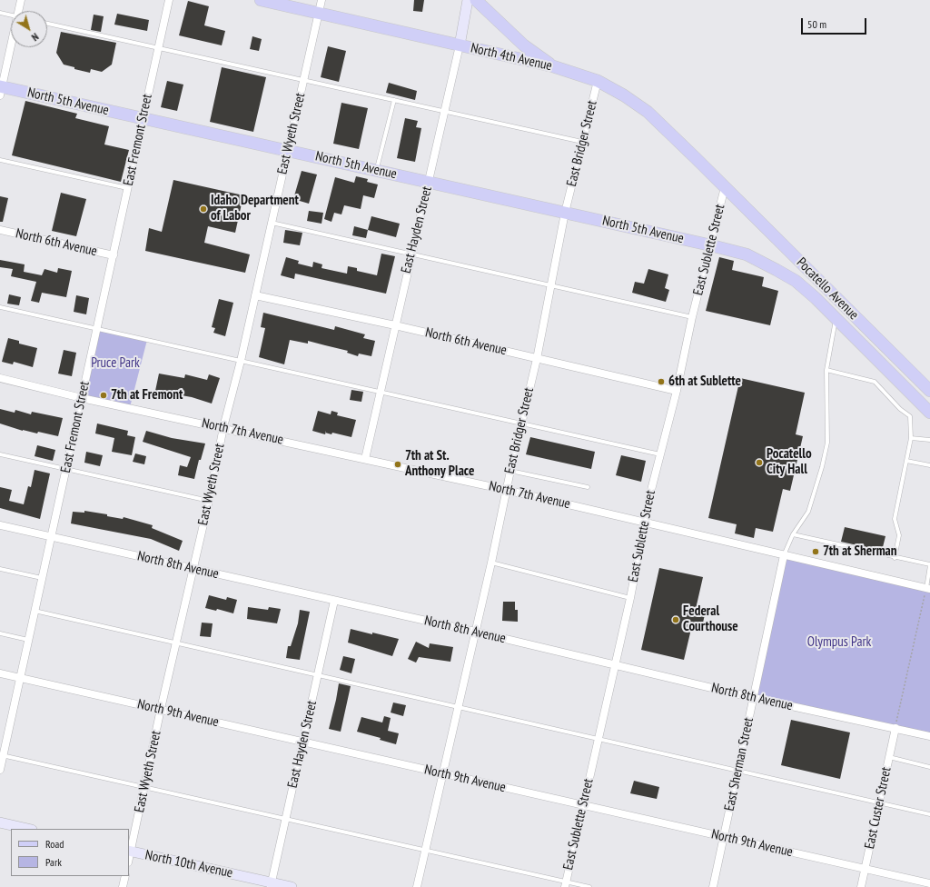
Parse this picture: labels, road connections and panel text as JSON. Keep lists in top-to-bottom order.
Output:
{
  "streets": {
    "main road": ["North 4th Avenue", "North 5th Avenue", "Pocatello Avenue"],
    "street": [
      "East Wyeth Street",
      "East Fremont Street",
      "East Bridger Street",
      "East Hayden Street",
      "North 6th Avenue",
      "East Sublette Street",
      "North 7th Avenue",
      "North 8th Avenue",
      "North 9th Avenue",
      "East Sherman Street",
      "East Custer Street",
      "North 10th Avenue"
    ]
  },
  "crossings": [
    ["North 4th Avenue", "East Wyeth Street"],
    ["North 4th Avenue", "East Bridger Street"],
    ["North 4th Avenue", "East Hayden Street"],
    ["North 4th Avenue", "East Sublette Street"],
    ["North 4th Avenue", "Pocatello Avenue"],
    ["North 5th Avenue", "East Wyeth Street"],
    ["North 5th Avenue", "East Fremont Street"],
    ["North 5th Avenue", "East Bridger Street"],
    ["North 5th Avenue", "East Hayden Street"],
    ["North 5th Avenue", "East Sublette Street"],
    ["North 5th Avenue", "Pocatello Avenue"],
    ["East Wyeth Street", "North 6th Avenue"],
    ["East Wyeth Street", "North 7th Avenue"],
    ["East Wyeth Street", "North 8th Avenue"],
    ["East Wyeth Street", "North 9th Avenue"],
    ["East Wyeth Street", "North 10th Avenue"],
    ["East Fremont Street", "North 6th Avenue"],
    ["East Fremont Street", "North 7th Avenue"],
    ["East Fremont Street", "North 8th Avenue"],
    ["East Fremont Street", "North 9th Avenue"],
    ["East Bridger Street", "North 6th Avenue"],
    ["East Bridger Street", "North 7th Avenue"],
    ["East Bridger Street", "North 8th Avenue"],
    ["East Bridger Street", "North 9th Avenue"],
    ["East Hayden Street", "North 6th Avenue"],
    ["East Hayden Street", "North 7th Avenue"],
    ["East Hayden Street", "North 8th Avenue"],
    ["East Hayden Street", "North 9th Avenue"],
    ["East Hayden Street", "North 10th Avenue"],
    ["North 6th Avenue", "East Sublette Street"],
    ["East Sublette Street", "Pocatello Avenue"],
    ["East Sublette Street", "North 7th Avenue"],
    ["East Sublette Street", "North 8th Avenue"],
    ["East Sublette Street", "North 9th Avenue"],
    ["North 7th Avenue", "East Sherman Street"],
    ["North 8th Avenue", "East Sherman Street"],
    ["North 8th Avenue", "East Custer Street"],
    ["North 9th Avenue", "East Sherman Street"],
    ["North 9th Avenue", "East Custer Street"]
  ],
  "parks": ["Pruce Park", "Olympus Park"],
  "places": [
    "Idaho Department of Labor",
    "6th at Sublette",
    "7th at Fremont",
    "Pocatello City Hall",
    "7th at St. Anthony Place",
    "7th at Sherman",
    "Federal Courthouse"
  ],
  "legend": ["Road", "Park"],
  "scale_bar": "50 m",
  "north": "bottom right"
}
